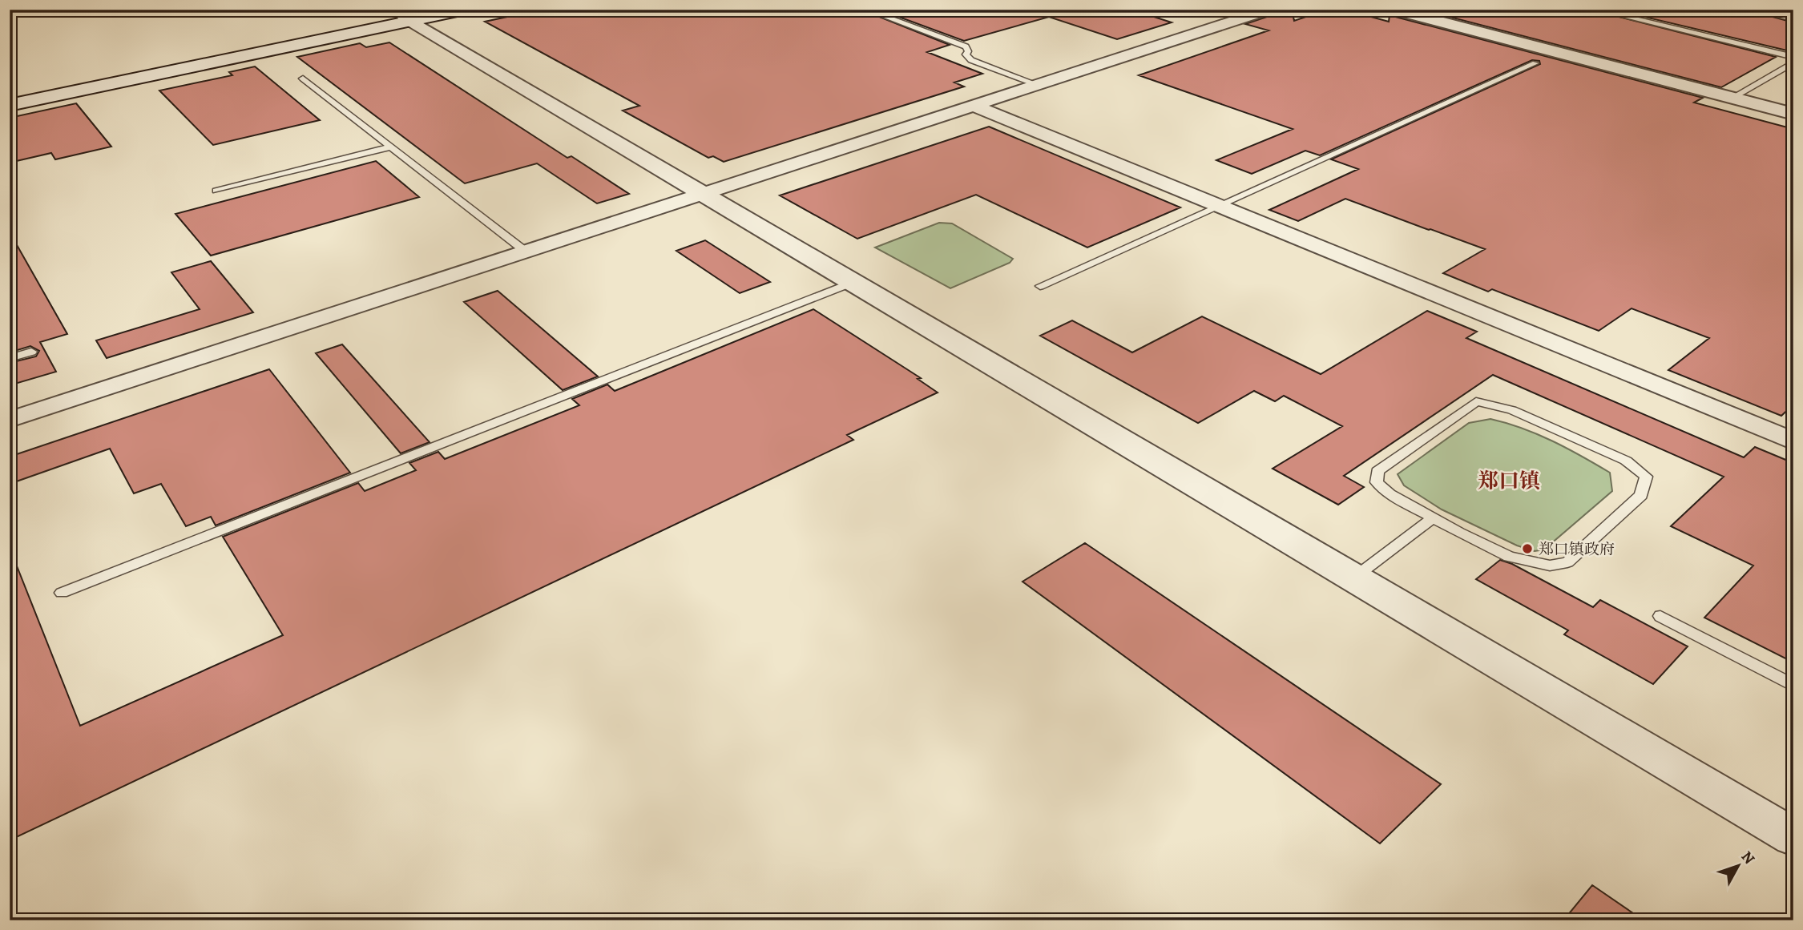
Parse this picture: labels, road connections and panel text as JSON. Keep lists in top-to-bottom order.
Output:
{
  "districts": ["郑口镇"],
  "places": ["郑口镇政府"],
  "north": "top right"
}
